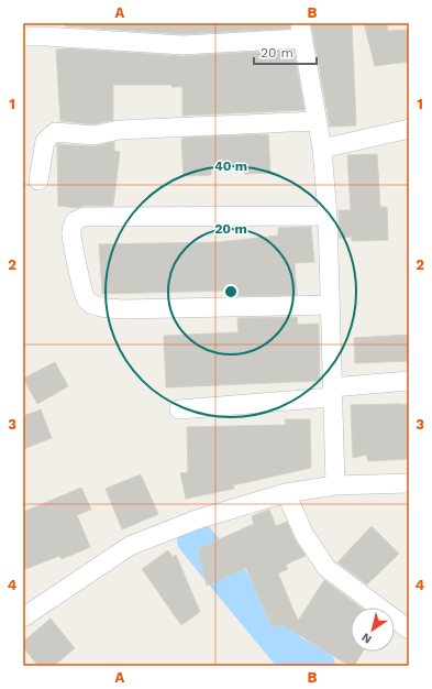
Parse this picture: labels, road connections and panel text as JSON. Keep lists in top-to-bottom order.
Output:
{
  "scale_bar": "20 m",
  "north": "bottom left",
  "grid": {
    "columns": ["A", "B"],
    "rows": [
      "1",
      "2",
      "3",
      "4"
    ]
  },
  "rings": ["40 m", "20 m"]
}
